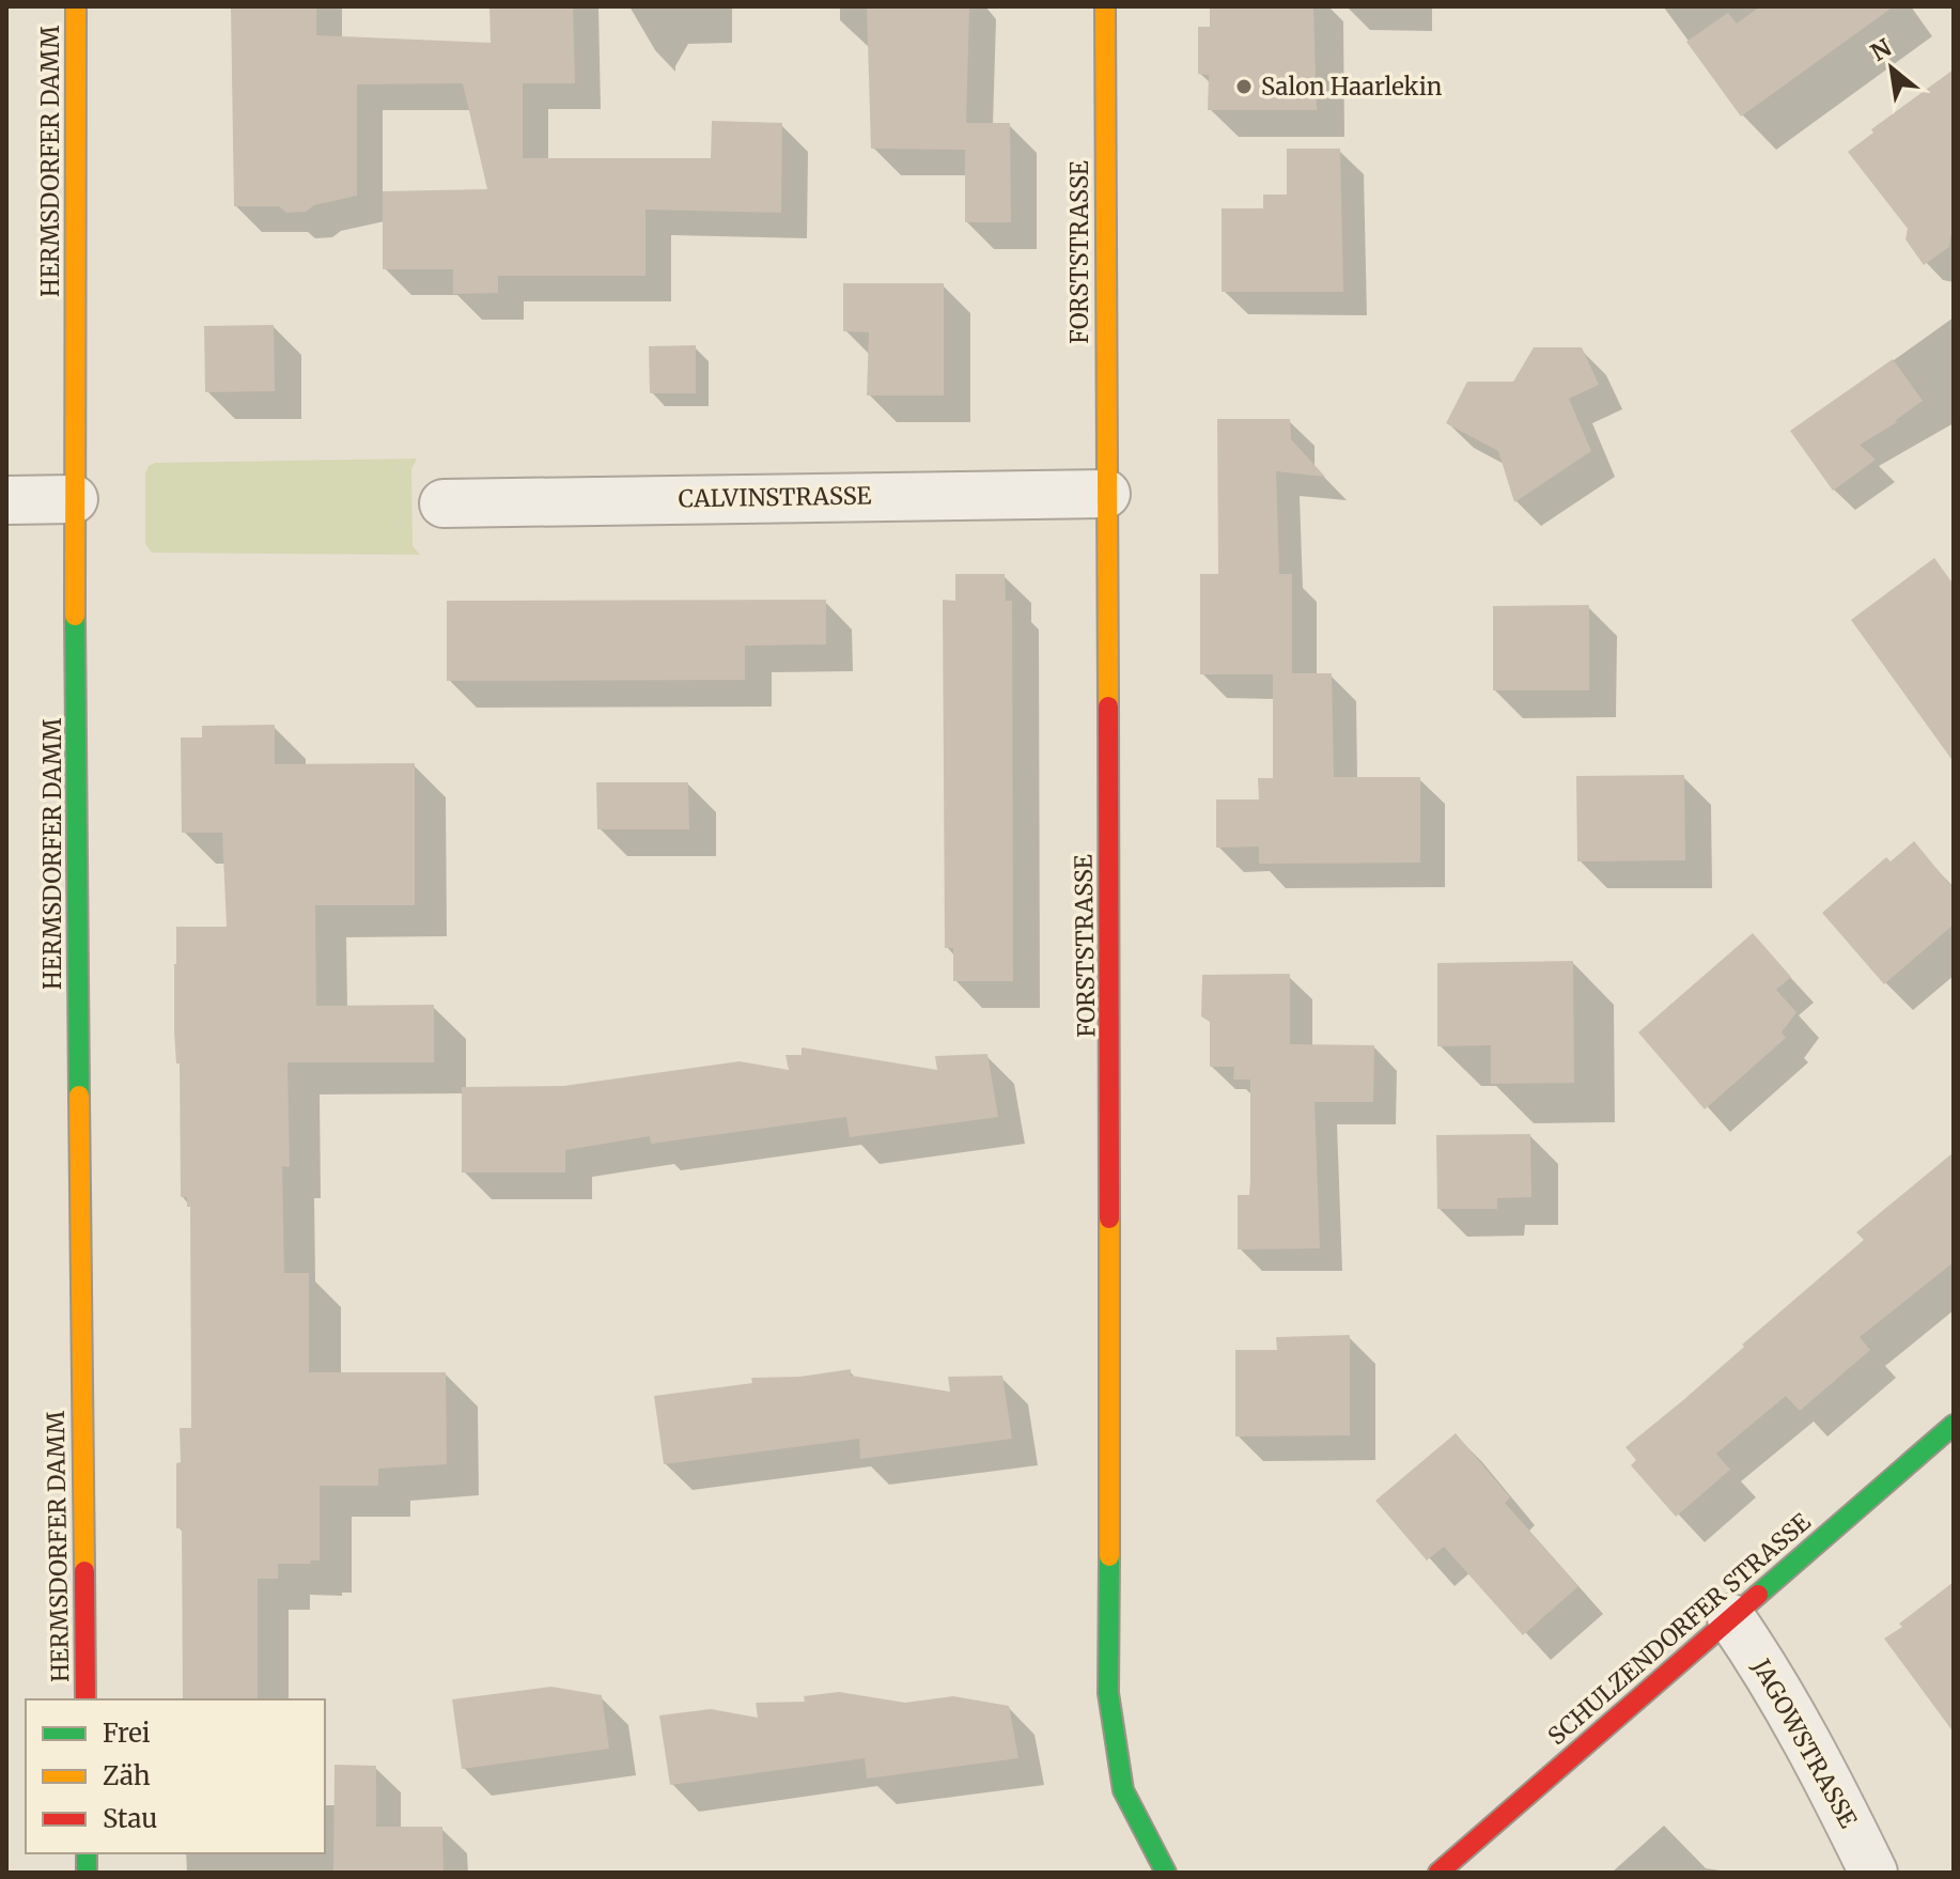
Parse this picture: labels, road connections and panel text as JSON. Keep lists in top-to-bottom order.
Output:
{
  "streets": {
    "street": [
      "HERMSDORFER DAMM",
      "FORSTSTRASSE",
      "CALVINSTRASSE",
      "SCHULZENDORFER STRASSE",
      "JAGOWSTRASSE"
    ]
  },
  "crossings": [
    ["FORSTSTRASSE", "CALVINSTRASSE"],
    ["SCHULZENDORFER STRASSE", "JAGOWSTRASSE"]
  ],
  "places": ["Salon Haarlekin"],
  "legend": ["Frei", "Zäh", "Stau"],
  "north": "top left"
}
